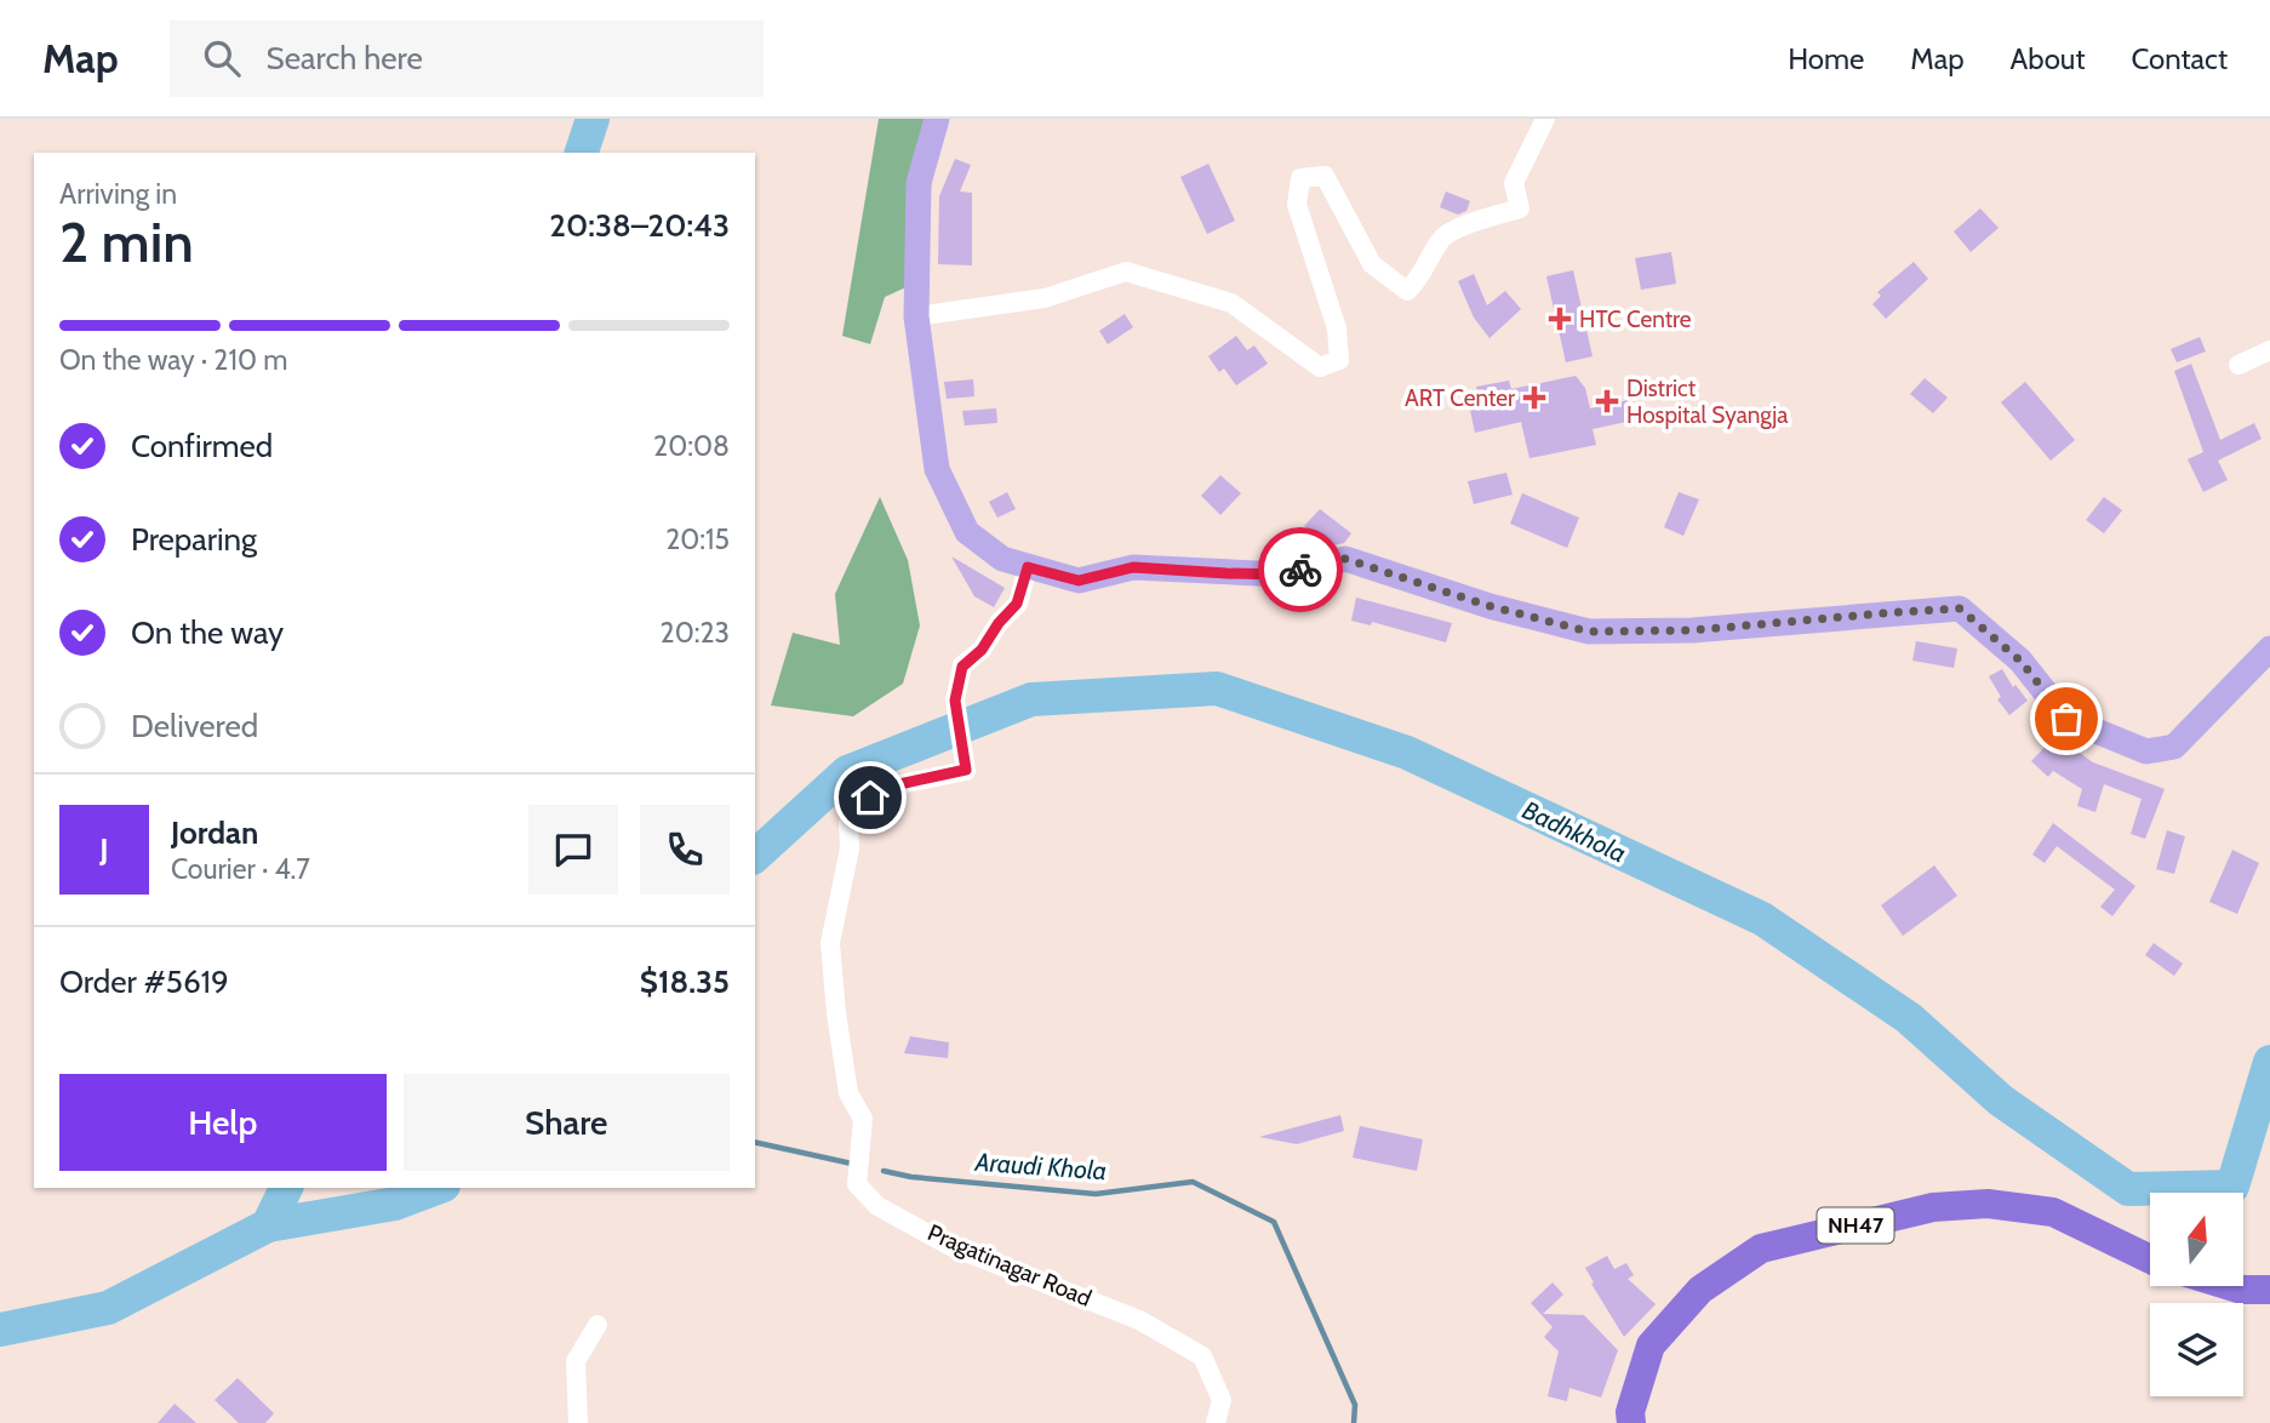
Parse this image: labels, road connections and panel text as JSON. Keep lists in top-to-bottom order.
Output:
{
  "streets": {
    "highway": ["NH47"],
    "street": ["Pragatinagar Road"]
  },
  "water": ["Badhkhola", "Araudi Khola"],
  "places": {
    "health": ["HTC Centre", "ART Center", "District Hospital Syangja"]
  },
  "north": "top",
  "page": {
    "header": "Map",
    "search": "Search here",
    "nav": [
      "Home",
      "Map",
      "About",
      "Contact"
    ],
    "heading": ["2 min", "Arriving in", "20:38–20:43"],
    "panel": [
      "Jordan",
      "Courier · 4.7",
      "Order #5619",
      "$18.35"
    ],
    "bar": "On the way · 210 m",
    "list": [
      ["Confirmed", "20:08"],
      ["Preparing", "20:15"],
      ["On the way", "20:23"],
      "Delivered"
    ],
    "round": "J",
    "buttons": ["Help", "Share"]
  }
}
